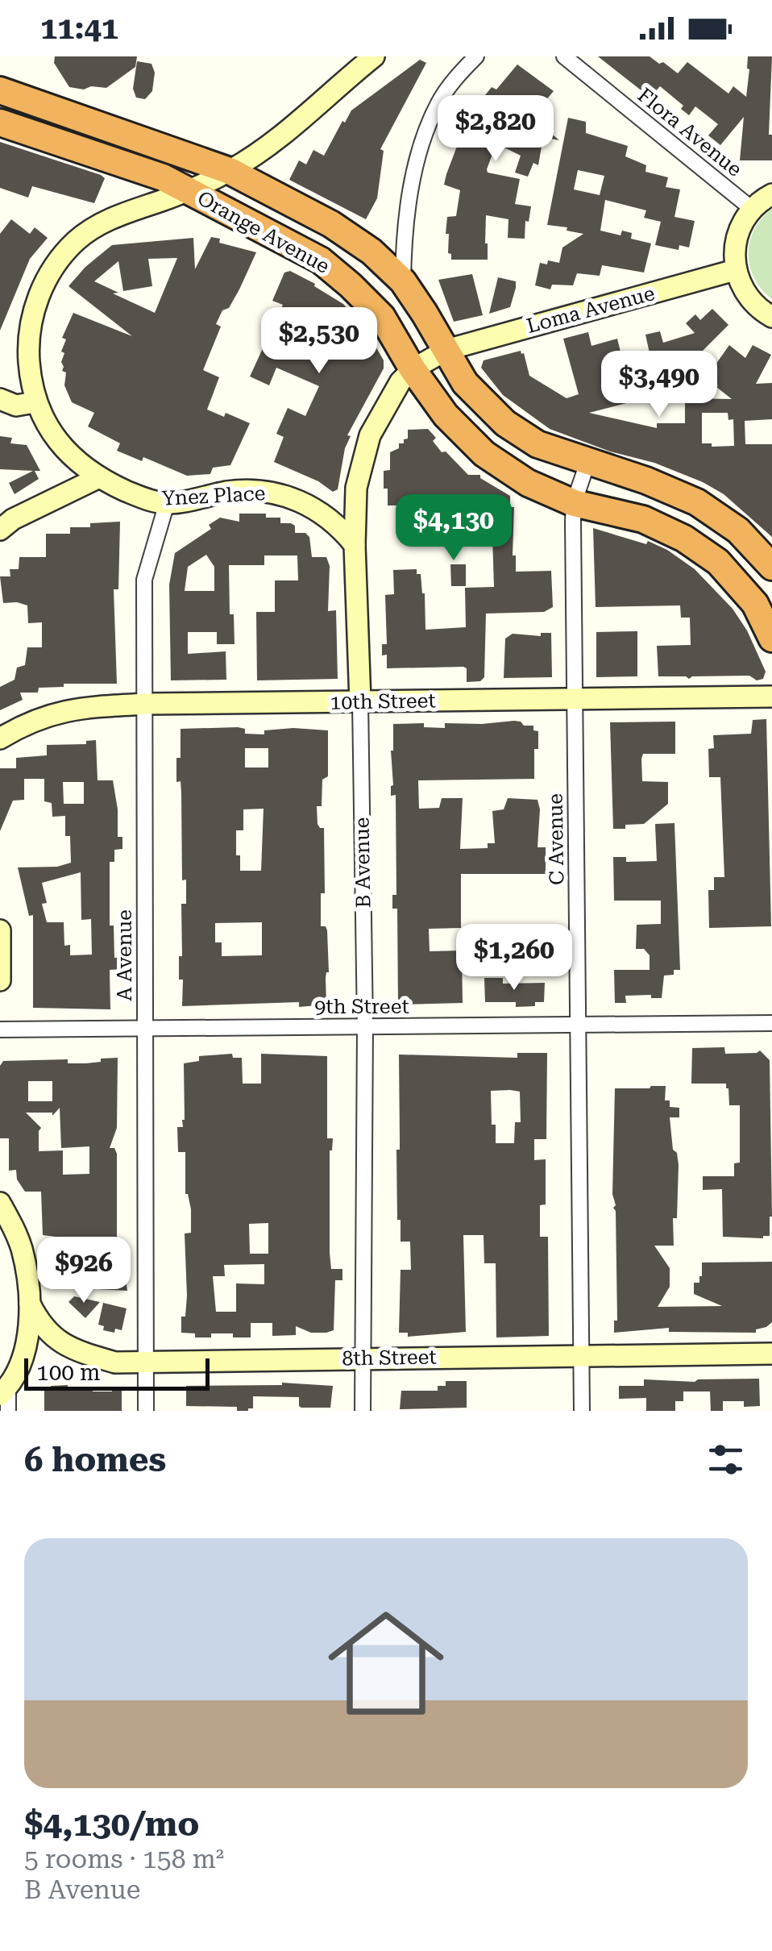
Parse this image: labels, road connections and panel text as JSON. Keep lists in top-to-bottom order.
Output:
{
  "streets": {
    "highway": ["Orange Avenue"],
    "street": [
      "Flora Avenue",
      "Loma Avenue",
      "Ynez Place",
      "10th Street",
      "C Avenue",
      "B Avenue",
      "A Avenue",
      "9th Street",
      "8th Street"
    ]
  },
  "crossings": [
    ["Orange Avenue", "Loma Avenue"],
    ["Orange Avenue", "C Avenue"],
    ["Orange Avenue", "B Avenue"],
    ["Loma Avenue", "B Avenue"],
    ["Ynez Place", "B Avenue"],
    ["Ynez Place", "A Avenue"],
    ["10th Street", "C Avenue"],
    ["10th Street", "B Avenue"],
    ["10th Street", "A Avenue"],
    ["C Avenue", "9th Street"],
    ["C Avenue", "8th Street"],
    ["B Avenue", "9th Street"],
    ["B Avenue", "8th Street"],
    ["A Avenue", "9th Street"],
    ["A Avenue", "8th Street"]
  ],
  "scale_bar": "100 m",
  "page": {
    "status": "11:41",
    "price": [
      "$2,820",
      "$2,530",
      "$3,490",
      "$4,130",
      "$1,260",
      "$926"
    ],
    "scale": "100 m",
    "heading": "6 homes",
    "list": [
      {
        "name": "$4,130/mo",
        "note": "5 rooms · 158 m² · B Avenue"
      }
    ]
  }
}
